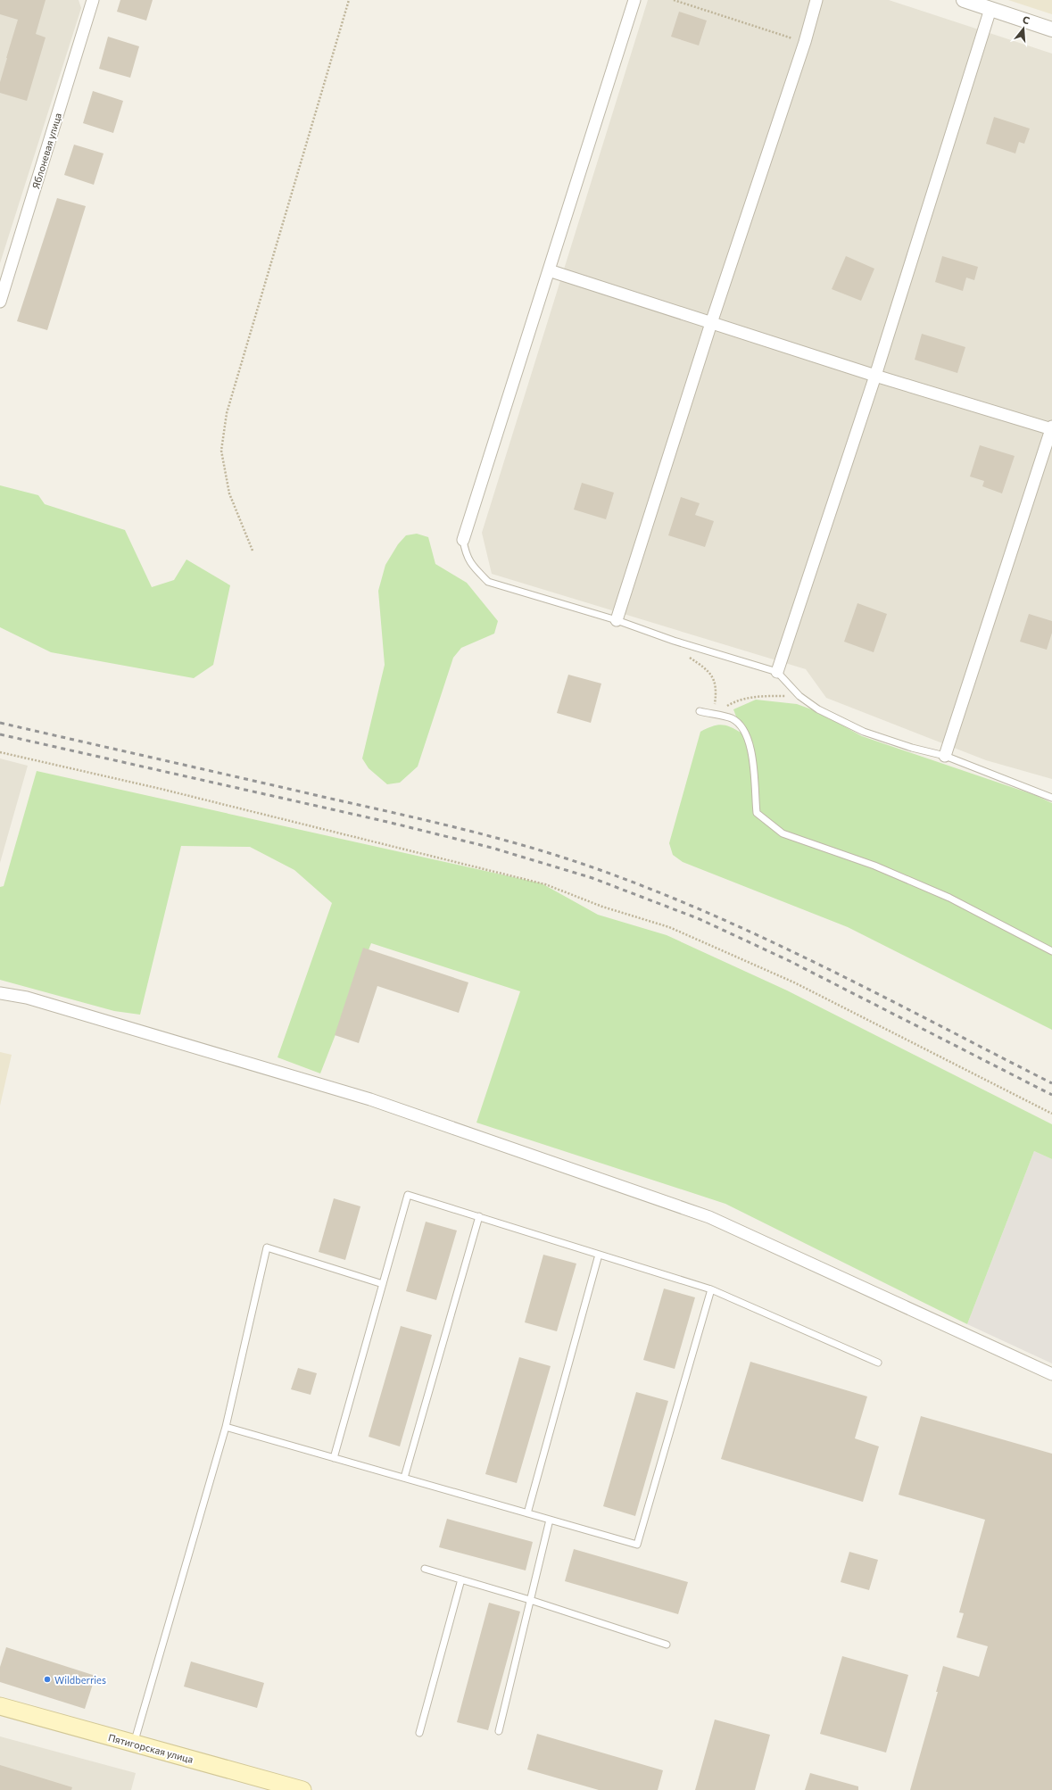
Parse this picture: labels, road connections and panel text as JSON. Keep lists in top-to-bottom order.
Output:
{
  "streets": {
    "main road": ["Пятигорская улица"],
    "street": ["Яблоневая улица"]
  },
  "places": ["Wildberries"],
  "north": "top"
}
